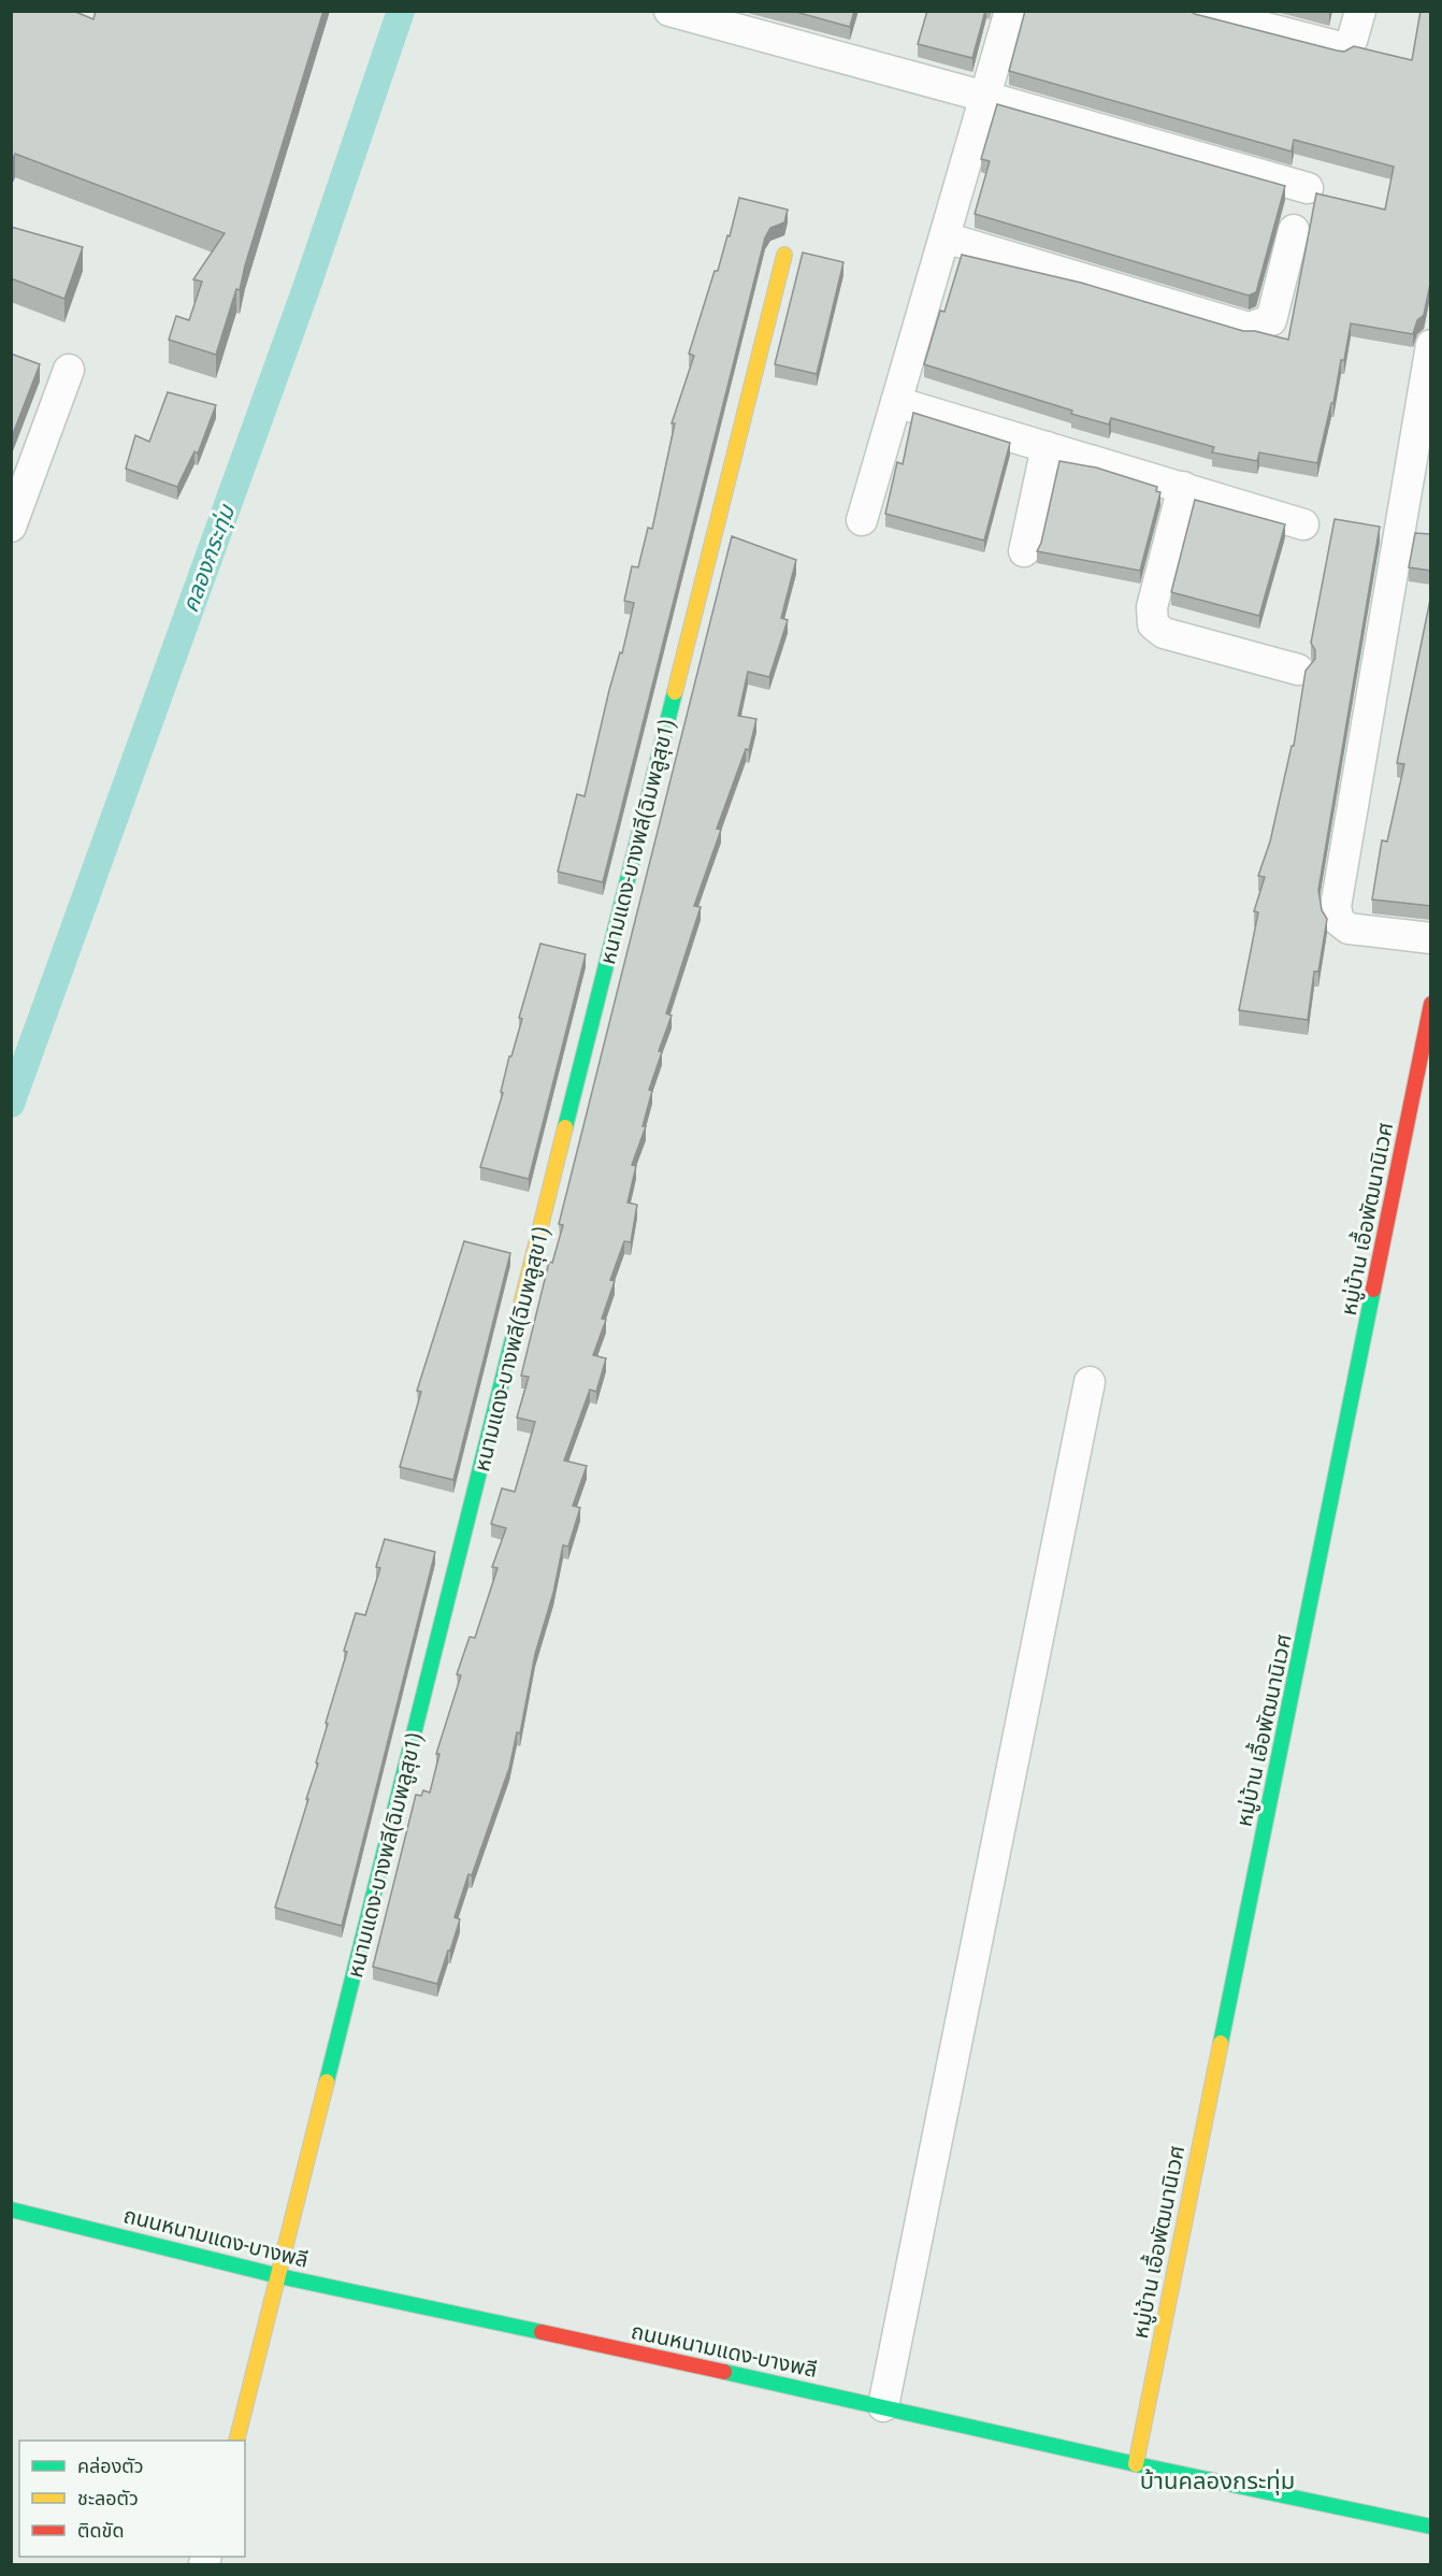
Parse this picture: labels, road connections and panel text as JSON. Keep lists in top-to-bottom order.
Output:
{
  "streets": {
    "street": ["หนามแดง-บางพลี(ฉิมพลูสุข1)", "หมู่บ้าน เอื้อพัฒนานิเวศ", "ถนนหนามแดง-บางพลี"]
  },
  "crossings": [
    ["หนามแดง-บางพลี(ฉิมพลูสุข1)", "ถนนหนามแดง-บางพลี"],
    ["หมู่บ้าน เอื้อพัฒนานิเวศ", "ถนนหนามแดง-บางพลี"]
  ],
  "districts": ["บ้านคลองกระทุ่ม"],
  "water": ["คลองกระทุ่ม"],
  "legend": ["คล่องตัว", "ชะลอตัว", "ติดขัด"]
}
